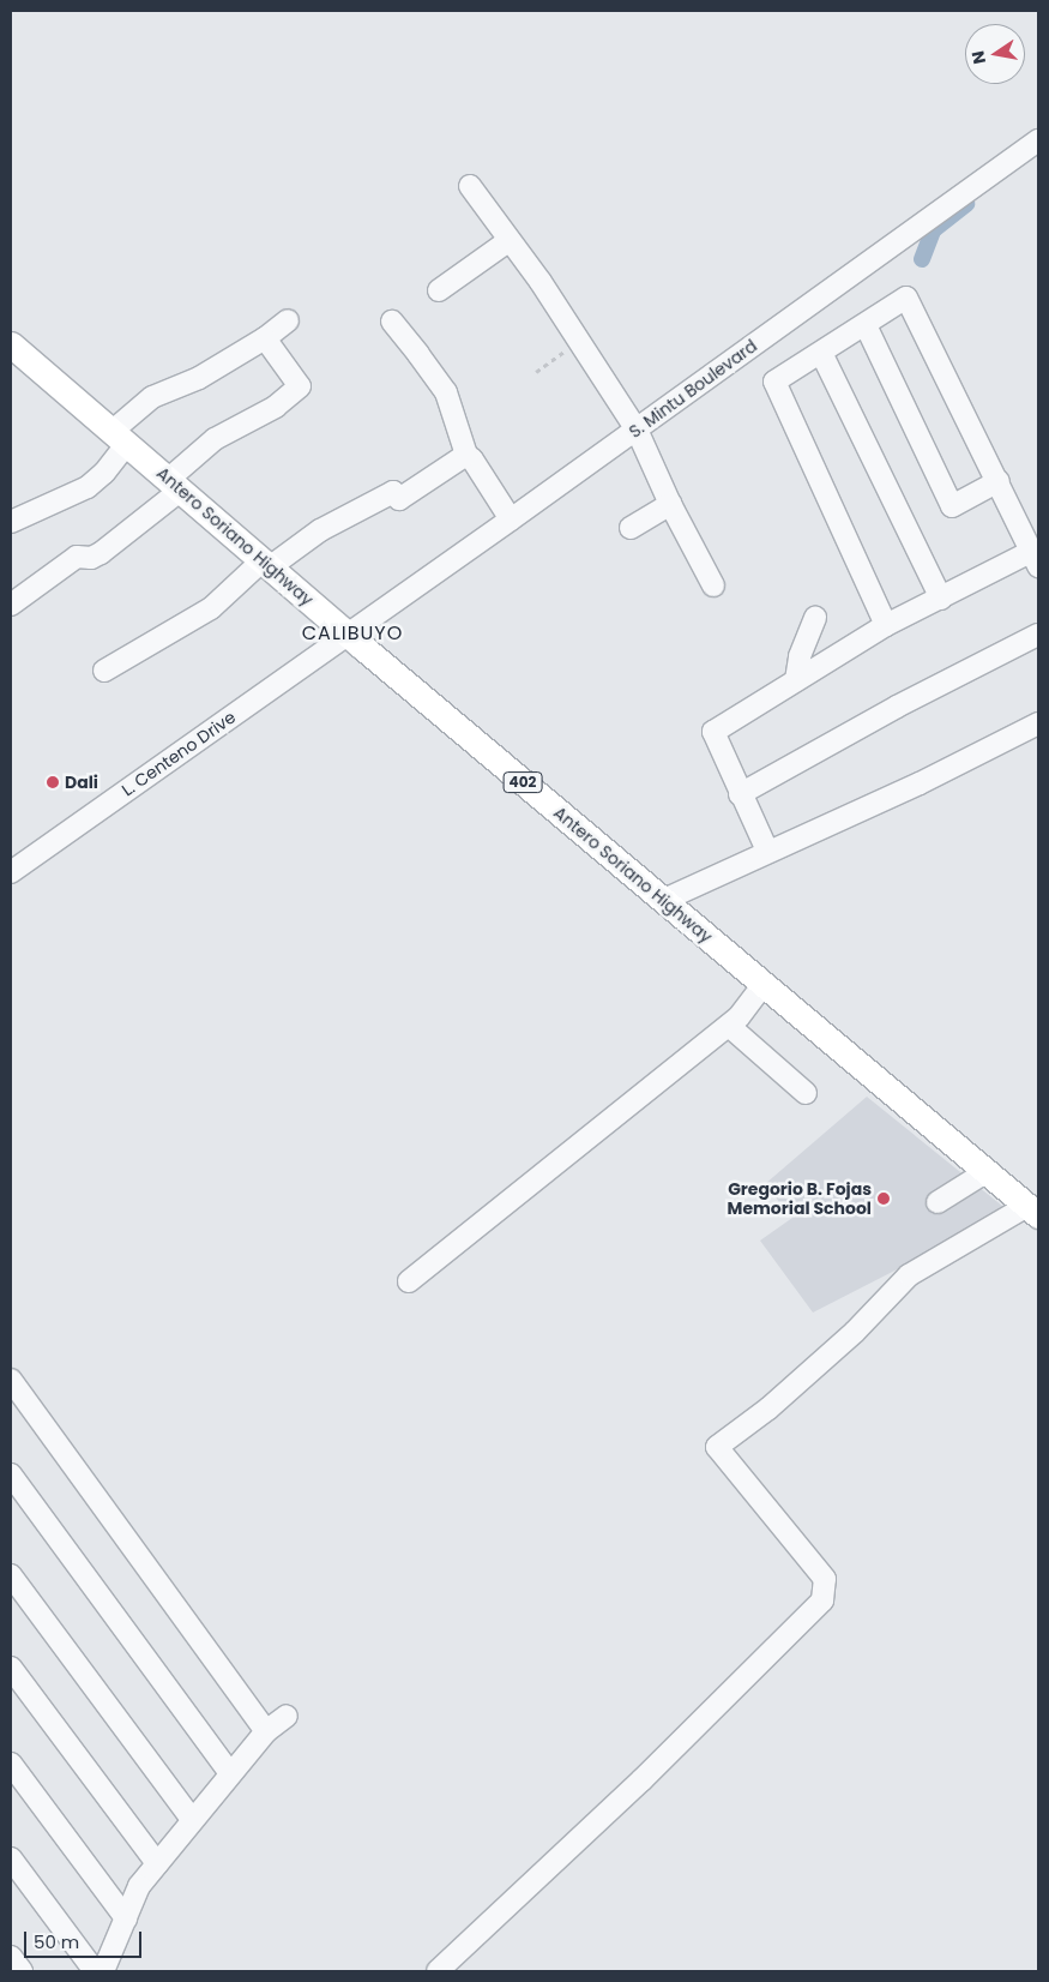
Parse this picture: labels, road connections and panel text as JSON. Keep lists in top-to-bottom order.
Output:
{
  "streets": {
    "main road": ["Antero Soriano Highway", "402"],
    "street": ["S. Mintu Boulevard", "L. Centeno Drive"]
  },
  "crossings": [
    ["S. Mintu Boulevard", "Antero Soriano Highway"],
    ["S. Mintu Boulevard", "L. Centeno Drive"],
    ["Antero Soriano Highway", "L. Centeno Drive"]
  ],
  "districts": ["CALIBUYO"],
  "places": ["Dali", "Gregorio B. Fojas Memorial School"],
  "scale_bar": "50 m",
  "north": "left"
}
